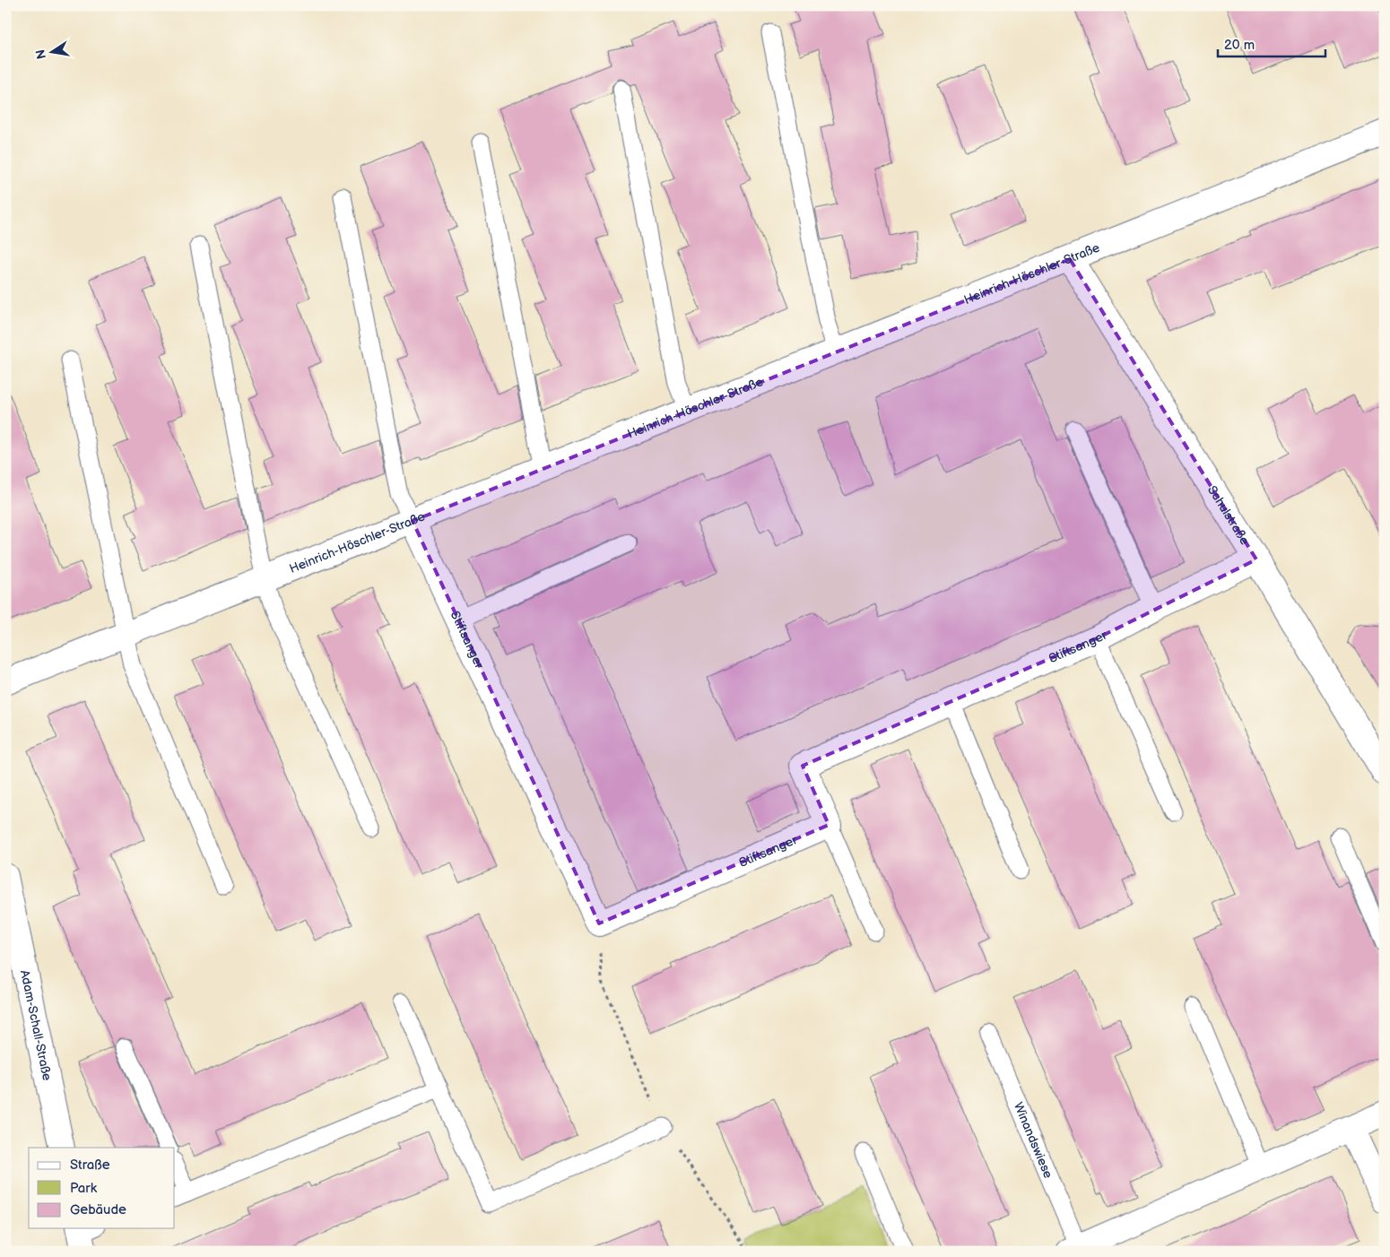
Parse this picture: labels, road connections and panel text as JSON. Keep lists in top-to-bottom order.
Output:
{
  "streets": {
    "street": [
      "Heinrich-Höschler-Straße",
      "Schulstraße",
      "Stiftsanger",
      "Adam-Schall-Straße",
      "Winandswiese"
    ]
  },
  "crossings": [
    ["Heinrich-Höschler-Straße", "Schulstraße"],
    ["Heinrich-Höschler-Straße", "Stiftsanger"],
    ["Schulstraße", "Stiftsanger"]
  ],
  "legend": ["Straße", "Park", "Gebäude"],
  "scale_bar": "20 m",
  "north": "left"
}
